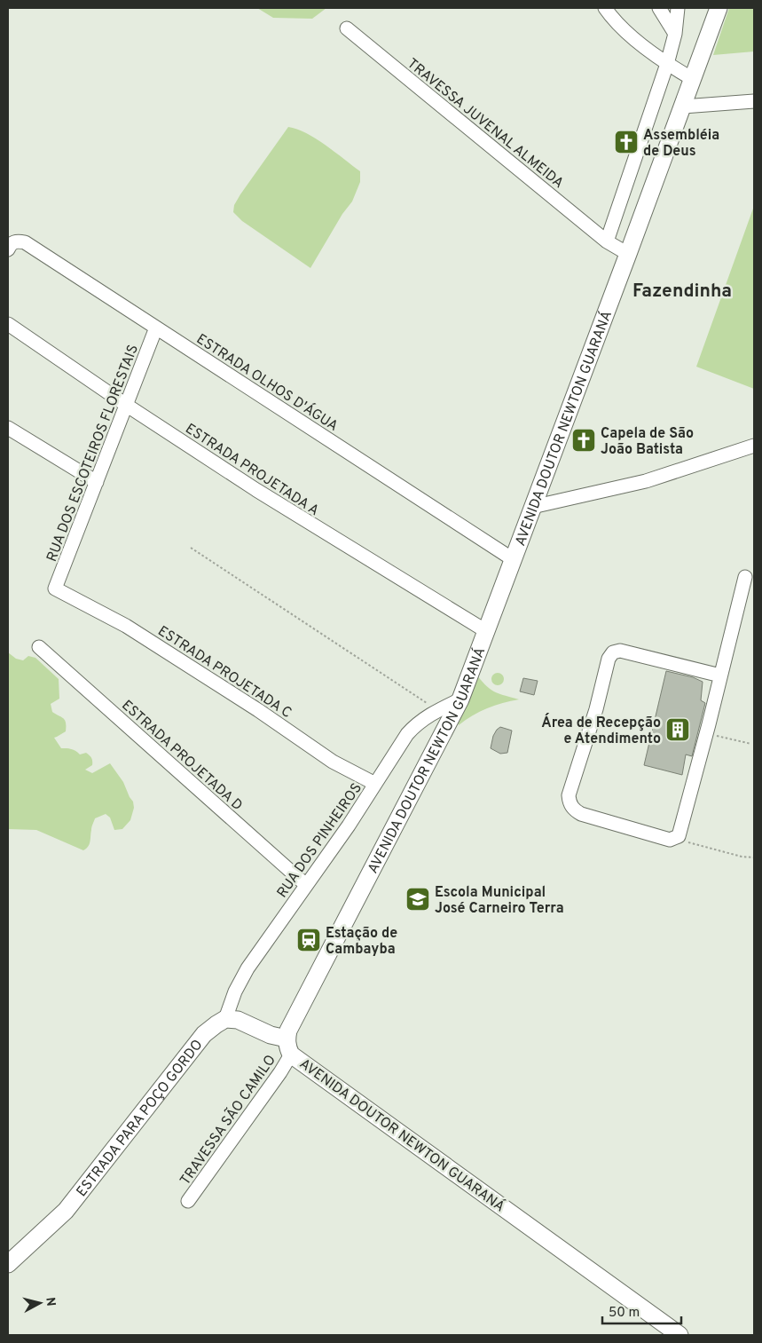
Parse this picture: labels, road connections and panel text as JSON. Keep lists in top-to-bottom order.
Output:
{
  "streets": {
    "main road": ["AVENIDA DOUTOR NEWTON GUARANÁ", "ESTRADA PARA POÇO GORDO"],
    "street": [
      "TRAVESSA JUVENAL ALMEIDA",
      "ESTRADA OLHOS D'ÁGUA",
      "RUA DOS ESCOTEIROS FLORESTAIS",
      "ESTRADA PROJETADA A",
      "ESTRADA PROJETADA C",
      "ESTRADA PROJETADA D",
      "RUA DOS PINHEIROS",
      "TRAVESSA SÃO CAMILO"
    ]
  },
  "crossings": [
    ["TRAVESSA JUVENAL ALMEIDA", "AVENIDA DOUTOR NEWTON GUARANÁ"],
    ["ESTRADA OLHOS D'ÁGUA", "AVENIDA DOUTOR NEWTON GUARANÁ"],
    ["ESTRADA OLHOS D'ÁGUA", "RUA DOS ESCOTEIROS FLORESTAIS"],
    ["AVENIDA DOUTOR NEWTON GUARANÁ", "ESTRADA PROJETADA A"],
    ["AVENIDA DOUTOR NEWTON GUARANÁ", "RUA DOS PINHEIROS"],
    ["AVENIDA DOUTOR NEWTON GUARANÁ", "TRAVESSA SÃO CAMILO"],
    ["RUA DOS ESCOTEIROS FLORESTAIS", "ESTRADA PROJETADA A"],
    ["RUA DOS ESCOTEIROS FLORESTAIS", "ESTRADA PROJETADA C"],
    ["ESTRADA PROJETADA C", "RUA DOS PINHEIROS"],
    ["ESTRADA PROJETADA D", "RUA DOS PINHEIROS"],
    ["RUA DOS PINHEIROS", "ESTRADA PARA POÇO GORDO"]
  ],
  "districts": ["Fazendinha"],
  "places": {
    "church": ["Assembléia de Deus", "Capela de São João Batista"],
    "building": ["Área de Recepção e Atendimento"],
    "school or university": ["Escola Municipal José Carneiro Terra"],
    "station": ["Estação de Cambayba"]
  },
  "scale_bar": "50 m",
  "north": "right"
}
